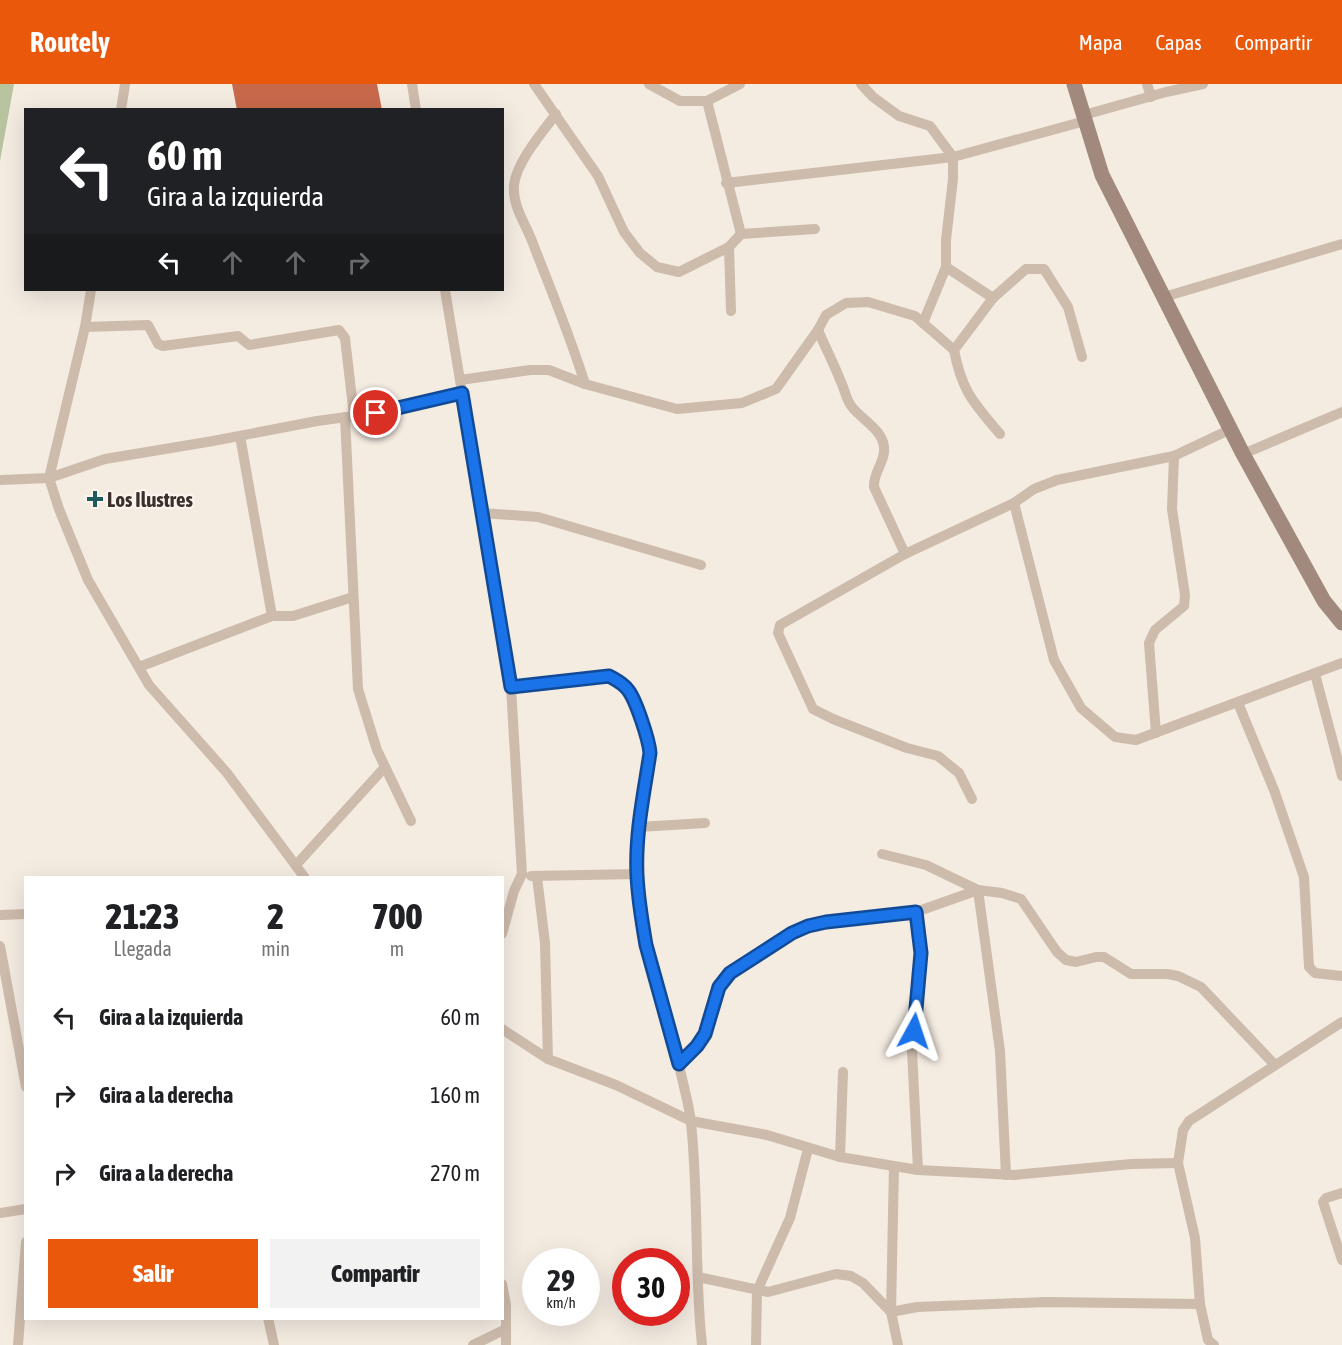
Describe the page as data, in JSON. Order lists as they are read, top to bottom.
{
  "places": {
    "health": ["Los Ilustres"]
  },
  "page": {
    "header": "Routely",
    "nav": ["Mapa", "Capas", "Compartir"],
    "turn": ["60 m", "Gira a la izquierda"],
    "eta": [
      "21:23",
      "Llegada",
      "2",
      "min",
      "700",
      "m"
    ],
    "list": [
      {
        "name": "Gira a la izquierda",
        "value": "60 m"
      },
      {
        "name": "Gira a la derecha",
        "value": "160 m"
      },
      {
        "name": "Gira a la derecha",
        "value": "270 m"
      }
    ],
    "buttons": ["Salir", "Compartir"],
    "speed": "29 km/h",
    "limit": "30"
  }
}
